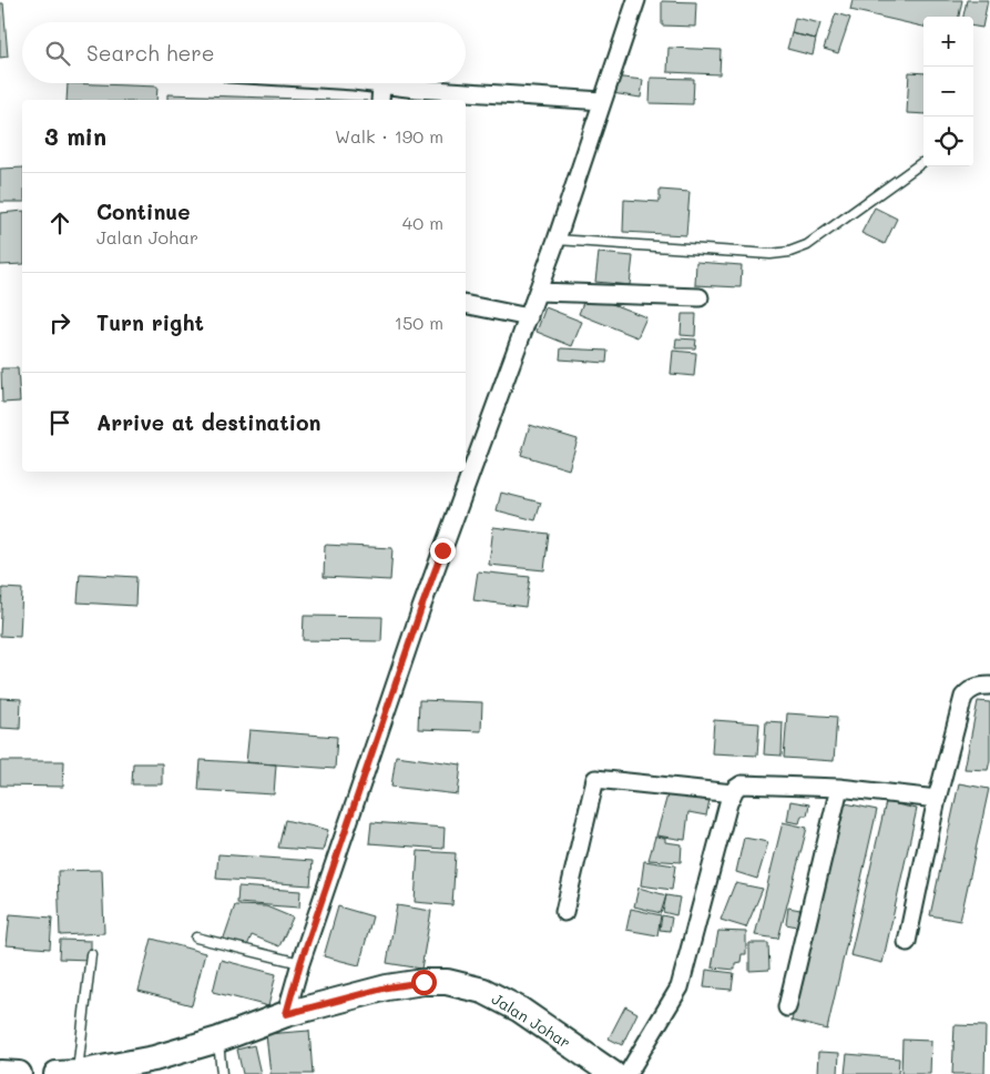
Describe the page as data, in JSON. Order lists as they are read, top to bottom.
{
  "streets": {
    "street": ["Jalan Johar"]
  },
  "page": {
    "map_buttons": ["+", "−"],
    "search": "Search here",
    "heading": ["3 min", "Walk · 190 m"],
    "list": [
      ["Continue", "Jalan Johar", "40 m"],
      ["Turn right", "150 m"],
      "Arrive at destination"
    ]
  }
}
